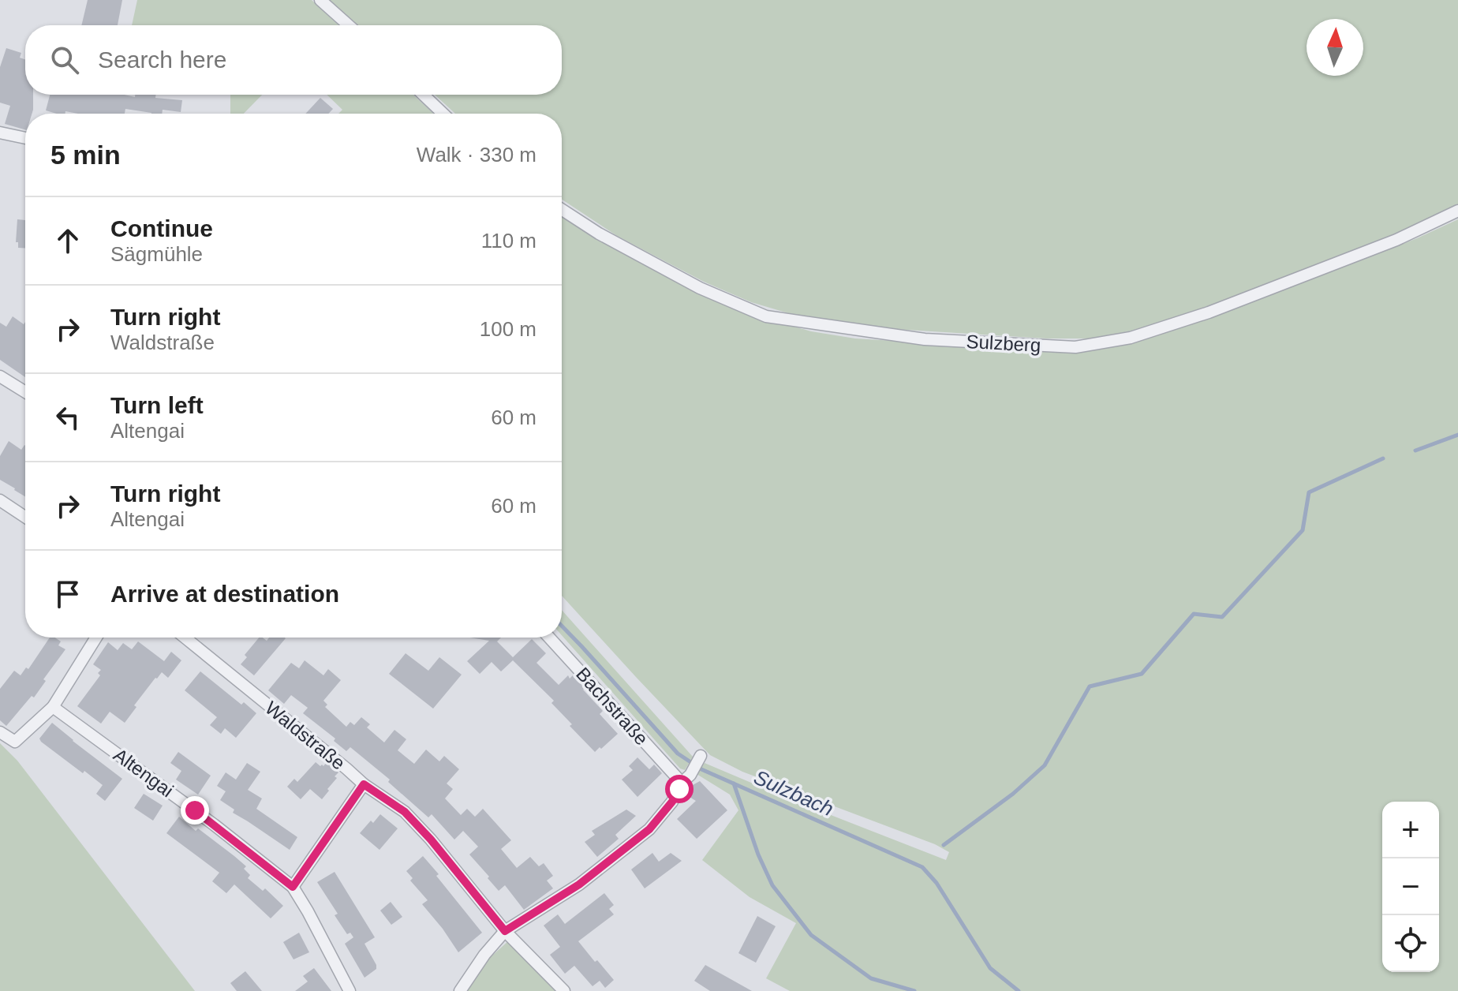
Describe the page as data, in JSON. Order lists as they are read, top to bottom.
{
  "streets": {
    "street": [
      "Sulzberg",
      "Bachstraße",
      "Waldstraße",
      "Altengai"
    ]
  },
  "water": ["Sulzbach"],
  "north": "top",
  "page": {
    "search": "Search here",
    "heading": ["5 min", "Walk · 330 m"],
    "list": [
      ["Continue", "Sägmühle", "110 m"],
      ["Turn right", "Waldstraße", "100 m"],
      ["Turn left", "Altengai", "60 m"],
      ["Turn right", "Altengai", "60 m"],
      "Arrive at destination"
    ],
    "map_buttons": ["+", "−"]
  }
}
